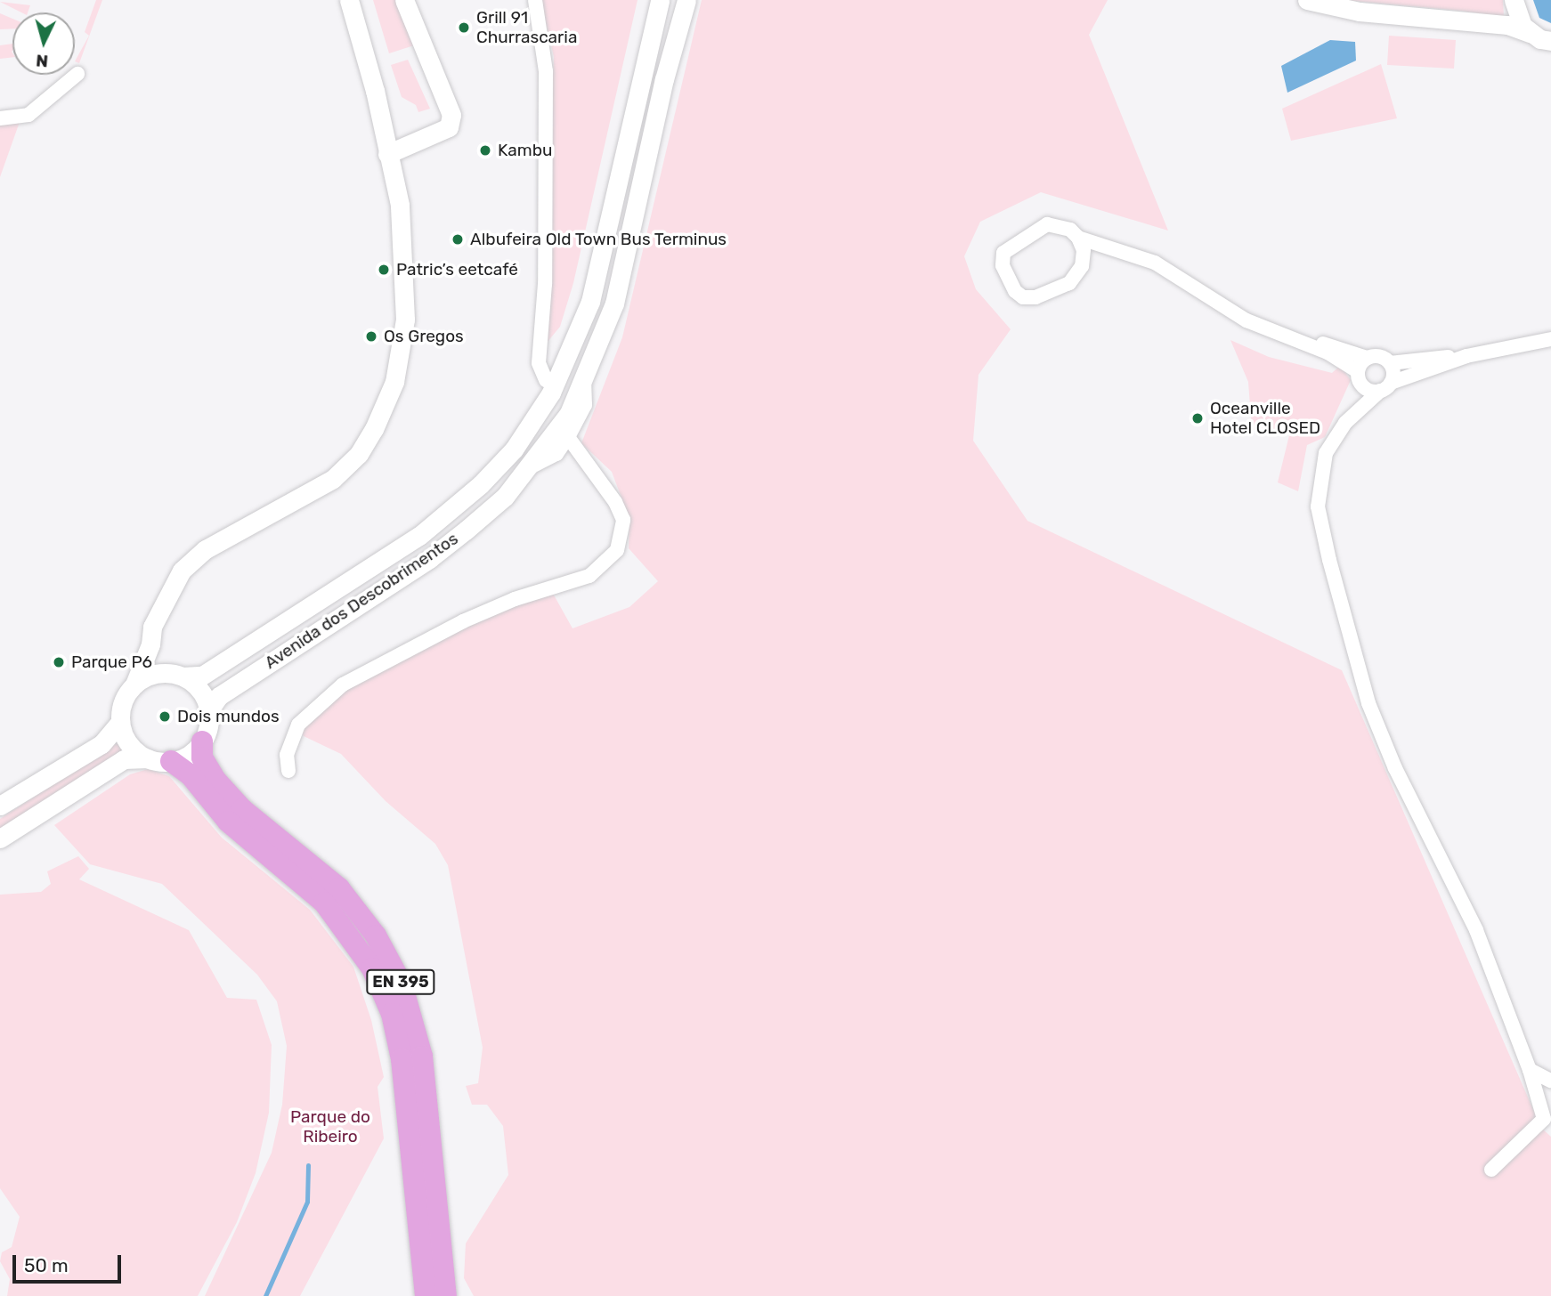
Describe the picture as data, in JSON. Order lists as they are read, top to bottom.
{
  "streets": {
    "main road": ["Avenida dos Descobrimentos", "EN 395"]
  },
  "crossings": [
    ["Avenida dos Descobrimentos", "EN 395"]
  ],
  "parks": ["Parque do Ribeiro"],
  "places": [
    "Grill 91 Churrascaria",
    "Kambu",
    "Albufeira Old Town Bus Terminus",
    "Patric’s eetcafé",
    "Os Gregos",
    "Oceanville Hotel CLOSED",
    "Parque P6",
    "Dois mundos"
  ],
  "scale_bar": "50 m",
  "north": "bottom"
}
